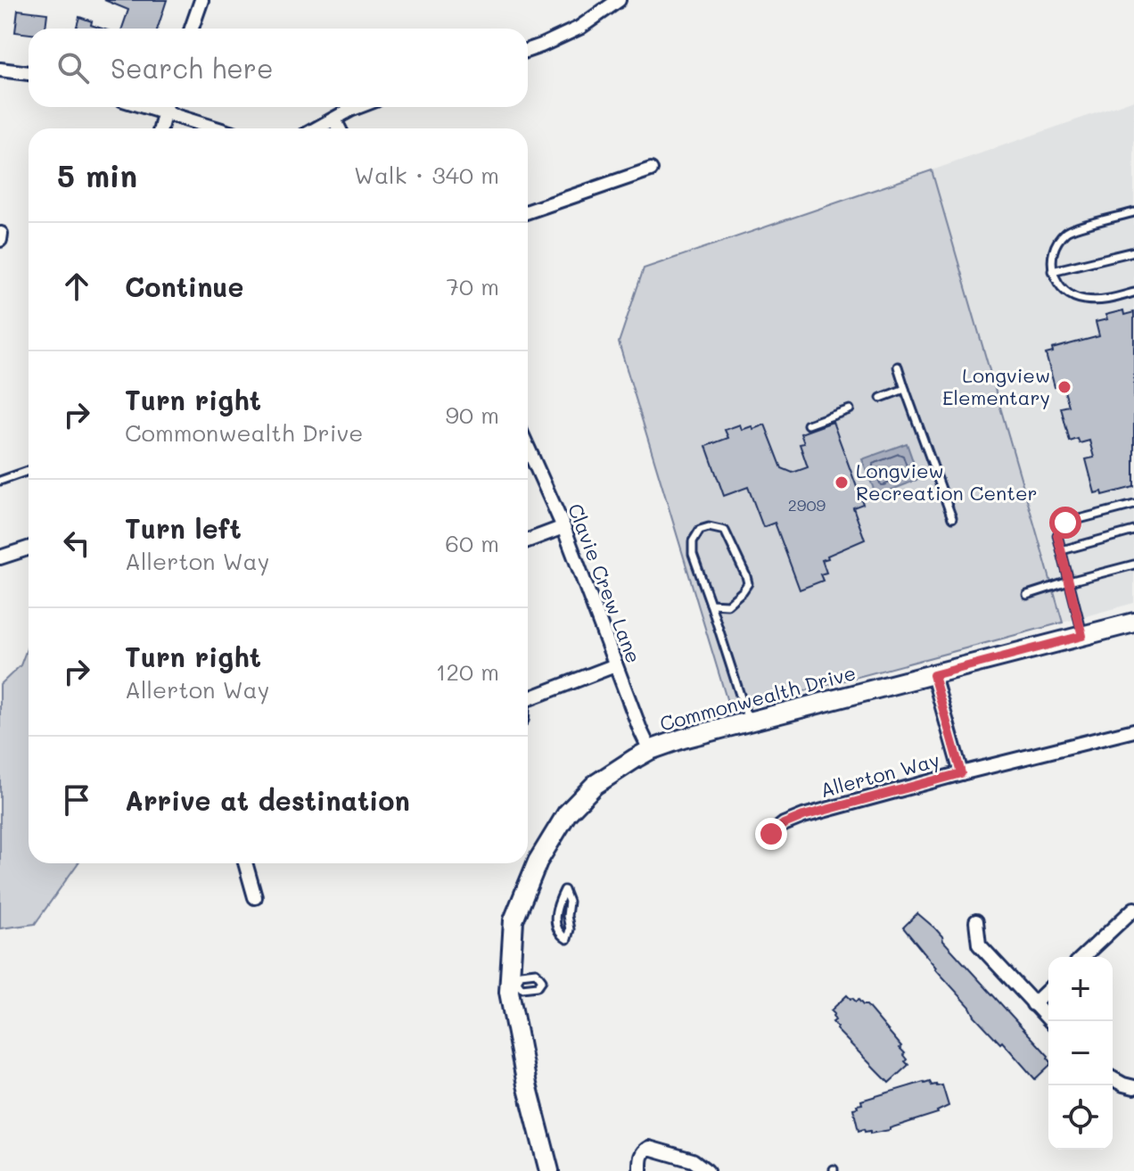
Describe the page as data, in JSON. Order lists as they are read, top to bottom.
{
  "streets": {
    "street": ["Clavie Crew Lane", "Commonwealth Drive", "Allerton Way"]
  },
  "crossings": [
    ["Clavie Crew Lane", "Commonwealth Drive"],
    ["Commonwealth Drive", "Allerton Way"]
  ],
  "places": ["Longview Elementary", "Longview Recreation Center"],
  "house_numbers": ["2909"],
  "page": {
    "search": "Search here",
    "heading": ["5 min", "Walk · 340 m"],
    "list": [
      ["Continue", "70 m"],
      ["Turn right", "Commonwealth Drive", "90 m"],
      ["Turn left", "Allerton Way", "60 m"],
      ["Turn right", "Allerton Way", "120 m"],
      "Arrive at destination"
    ],
    "map_buttons": ["+", "−"]
  }
}
